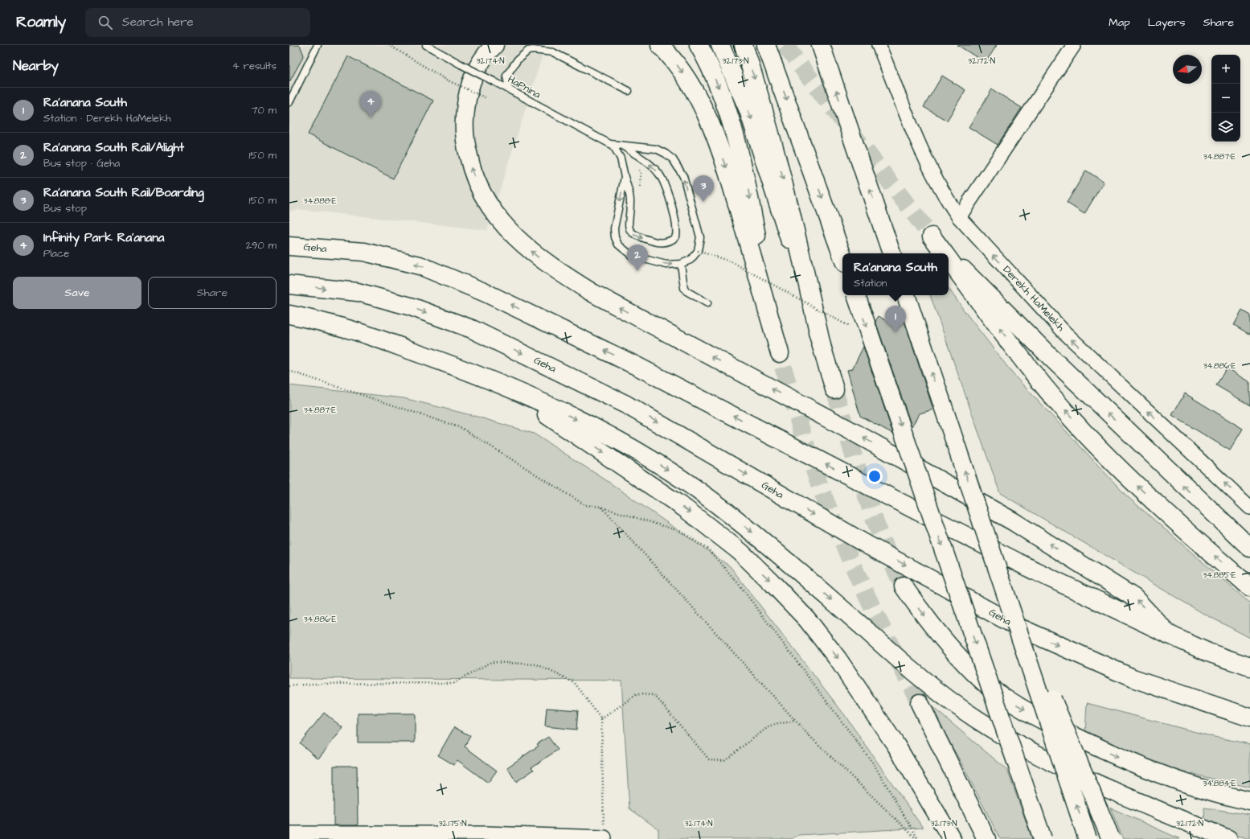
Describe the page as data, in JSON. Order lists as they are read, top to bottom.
{
  "streets": {
    "highway": ["Geha"],
    "street": ["Derekh HaMelekh"],
    "lane": ["HaPnina"]
  },
  "one_way": ["Derekh HaMelekh"],
  "north": "left",
  "page": {
    "header": "Roamly",
    "search": "Search here",
    "nav": ["Map", "Layers", "Share"],
    "heading": ["Nearby", "4 results"],
    "map_buttons": ["+", "−"],
    "list": [
      {
        "mark": "1",
        "name": "Ra'anana South",
        "note": "Station · Derekh HaMelekh",
        "value": "70 m"
      },
      {
        "mark": "2",
        "name": "Ra'anana South Rail/Alight",
        "note": "Bus stop · Geha",
        "value": "150 m"
      },
      {
        "mark": "3",
        "name": "Ra'anana South Rail/Boarding",
        "note": "Bus stop",
        "value": "150 m"
      },
      {
        "mark": "4",
        "name": "Infinity Park Ra'anana",
        "note": "Place",
        "value": "290 m"
      }
    ],
    "pins": [
      "4",
      "3",
      "2",
      "1"
    ],
    "popup": ["Ra'anana South", "Station"],
    "buttons": ["Save", "Share"]
  },
  "coordinates": [
    "32.174°N",
    "32.173°N",
    "32.172°N",
    "34.887°E",
    "34.888°E",
    "34.886°E",
    "34.885°E",
    "34.884°E",
    "32.175°N"
  ]
}
